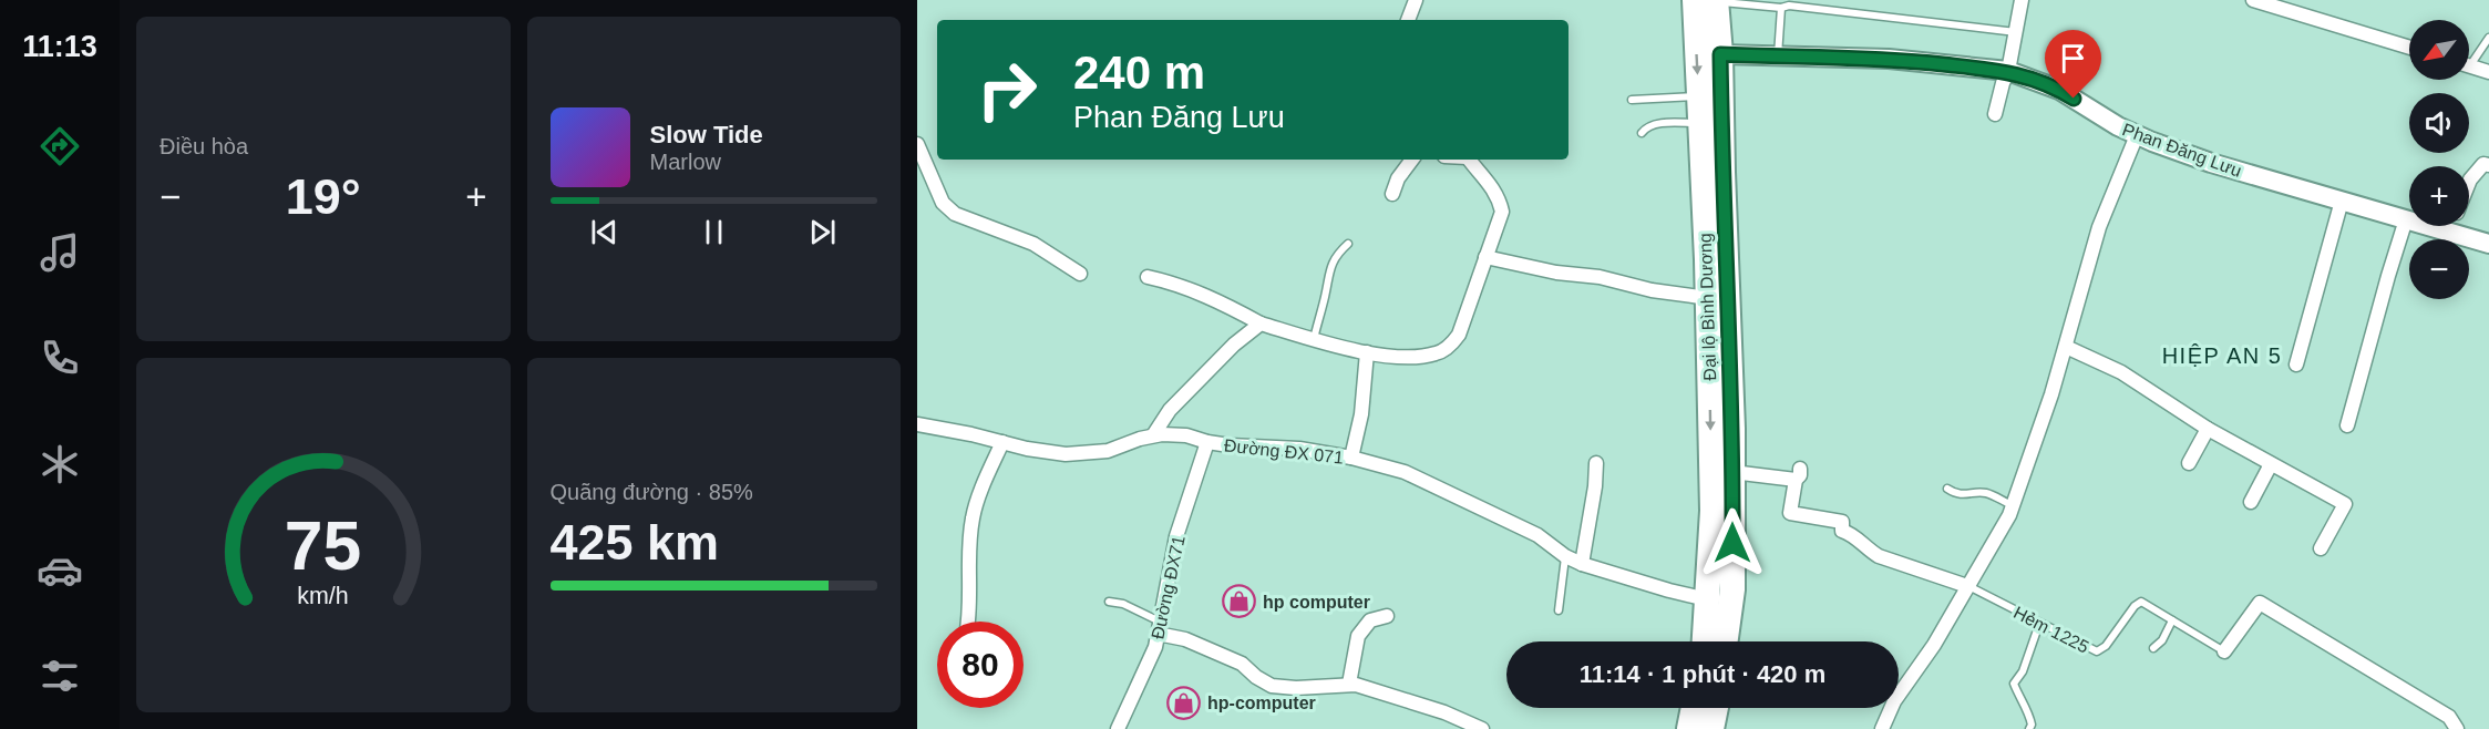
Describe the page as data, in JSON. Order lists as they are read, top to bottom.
{
  "streets": {
    "highway": ["Đại lộ Bình Dương"],
    "street": [
      "Phan Đăng Lưu",
      "Đường ĐX 071",
      "Đường ĐX71",
      "Hẻm 1225"
    ]
  },
  "crossings": [
    ["Phan Đăng Lưu", "Đại lộ Bình Dương"],
    ["Đại lộ Bình Dương", "Đường ĐX 071"],
    ["Đại lộ Bình Dương", "Hẻm 1225"],
    ["Đường ĐX 071", "Đường ĐX71"]
  ],
  "districts": ["HIỆP AN 5"],
  "places": {
    "shop": ["hp computer", "hp-computer"]
  },
  "north": "bottom left",
  "page": {
    "tabs": "11:13",
    "tile": [
      "Điều hòa",
      ["Quãng đường · 85%", "425 km"]
    ],
    "map_buttons": ["+", "−"],
    "turn": ["240 m", "Phan Đăng Lưu"],
    "song": ["Slow Tide", "Marlow"],
    "heat": ["−", "19°", "+"],
    "limit": "80",
    "trip": "11:14 · 1 phút · 420 m",
    "gauge": ["75", "km/h"]
  }
}
